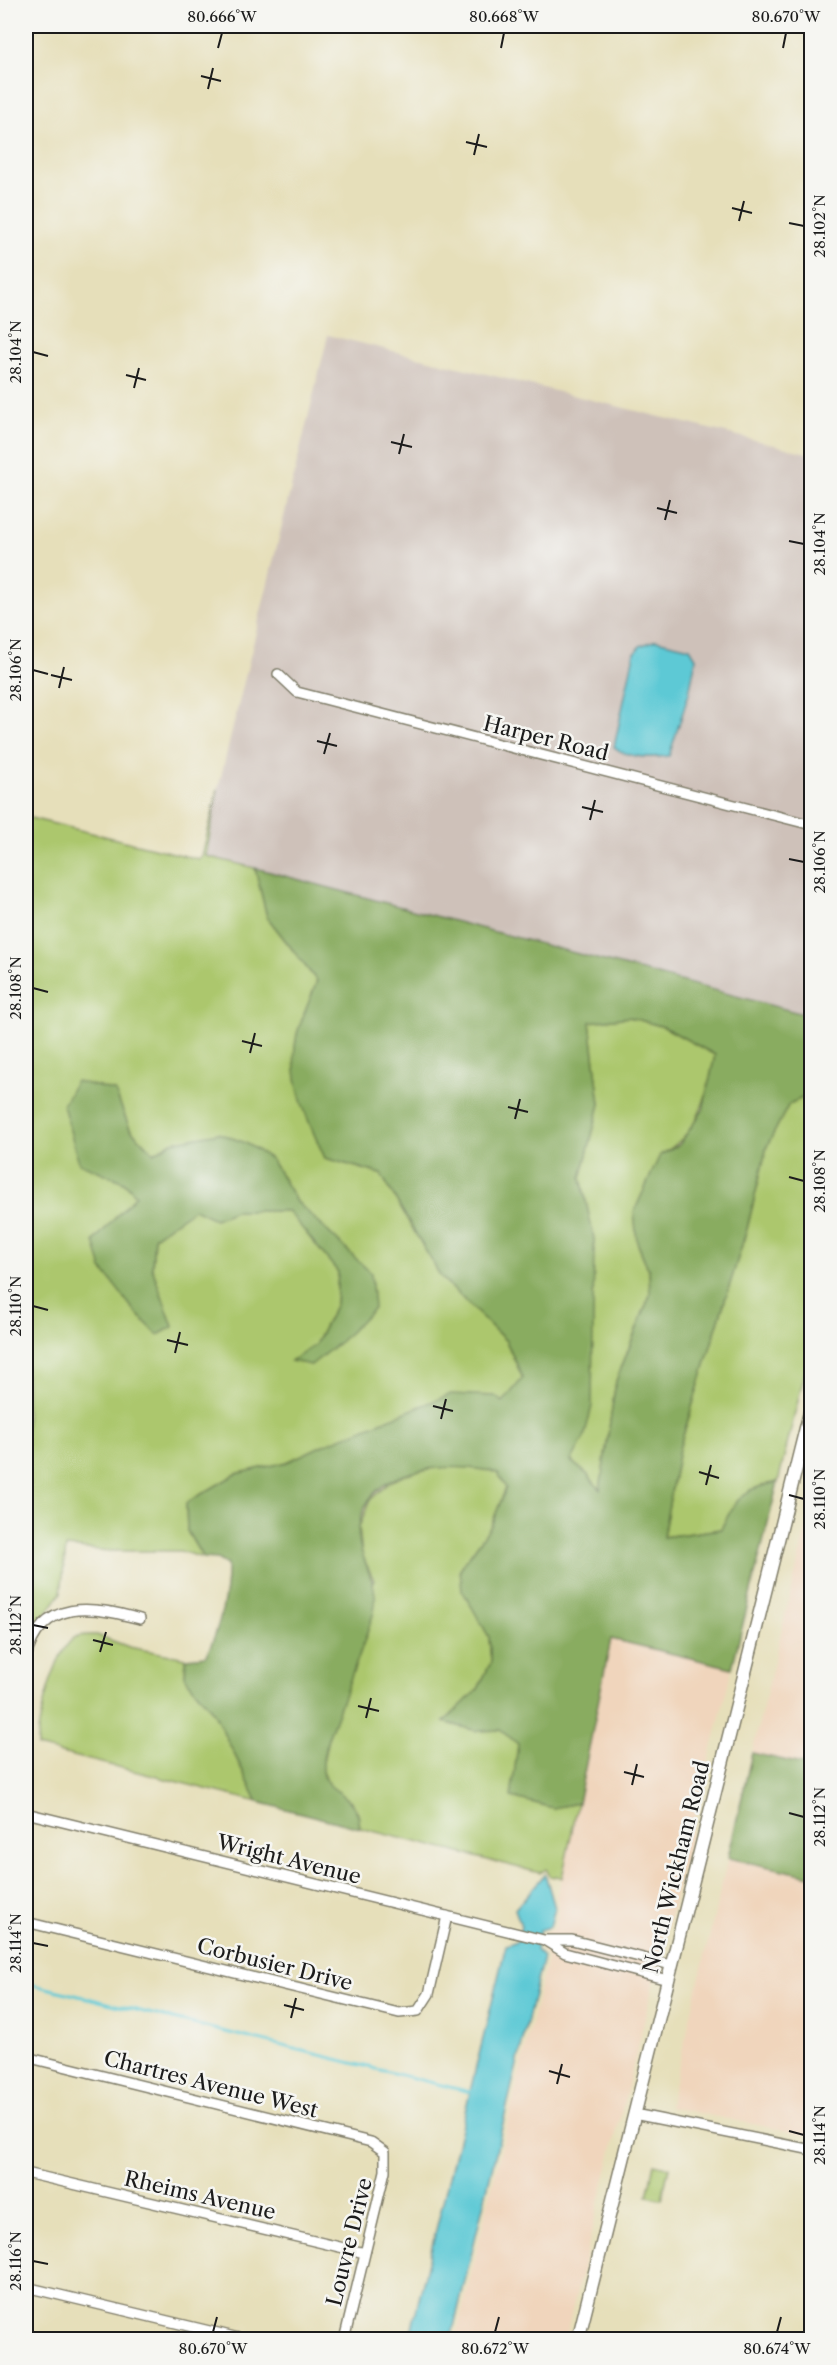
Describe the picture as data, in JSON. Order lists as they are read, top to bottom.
{
  "streets": {
    "main road": ["North Wickham Road"],
    "street": [
      "Harper Road",
      "Wright Avenue",
      "Corbusier Drive",
      "Chartres Avenue West",
      "Rheims Avenue",
      "Louvre Drive"
    ]
  },
  "crossings": [
    ["Wright Avenue", "North Wickham Road"],
    ["Wright Avenue", "Corbusier Drive"],
    ["Chartres Avenue West", "Louvre Drive"],
    ["Rheims Avenue", "Louvre Drive"]
  ],
  "coordinates": [
    "80.666°W",
    "80.668°W",
    "80.670°W",
    "28.102°N",
    "28.104°N",
    "28.106°N",
    "28.108°N",
    "28.110°N",
    "28.112°N",
    "28.114°N",
    "28.116°N",
    "80.672°W",
    "80.674°W"
  ]
}
